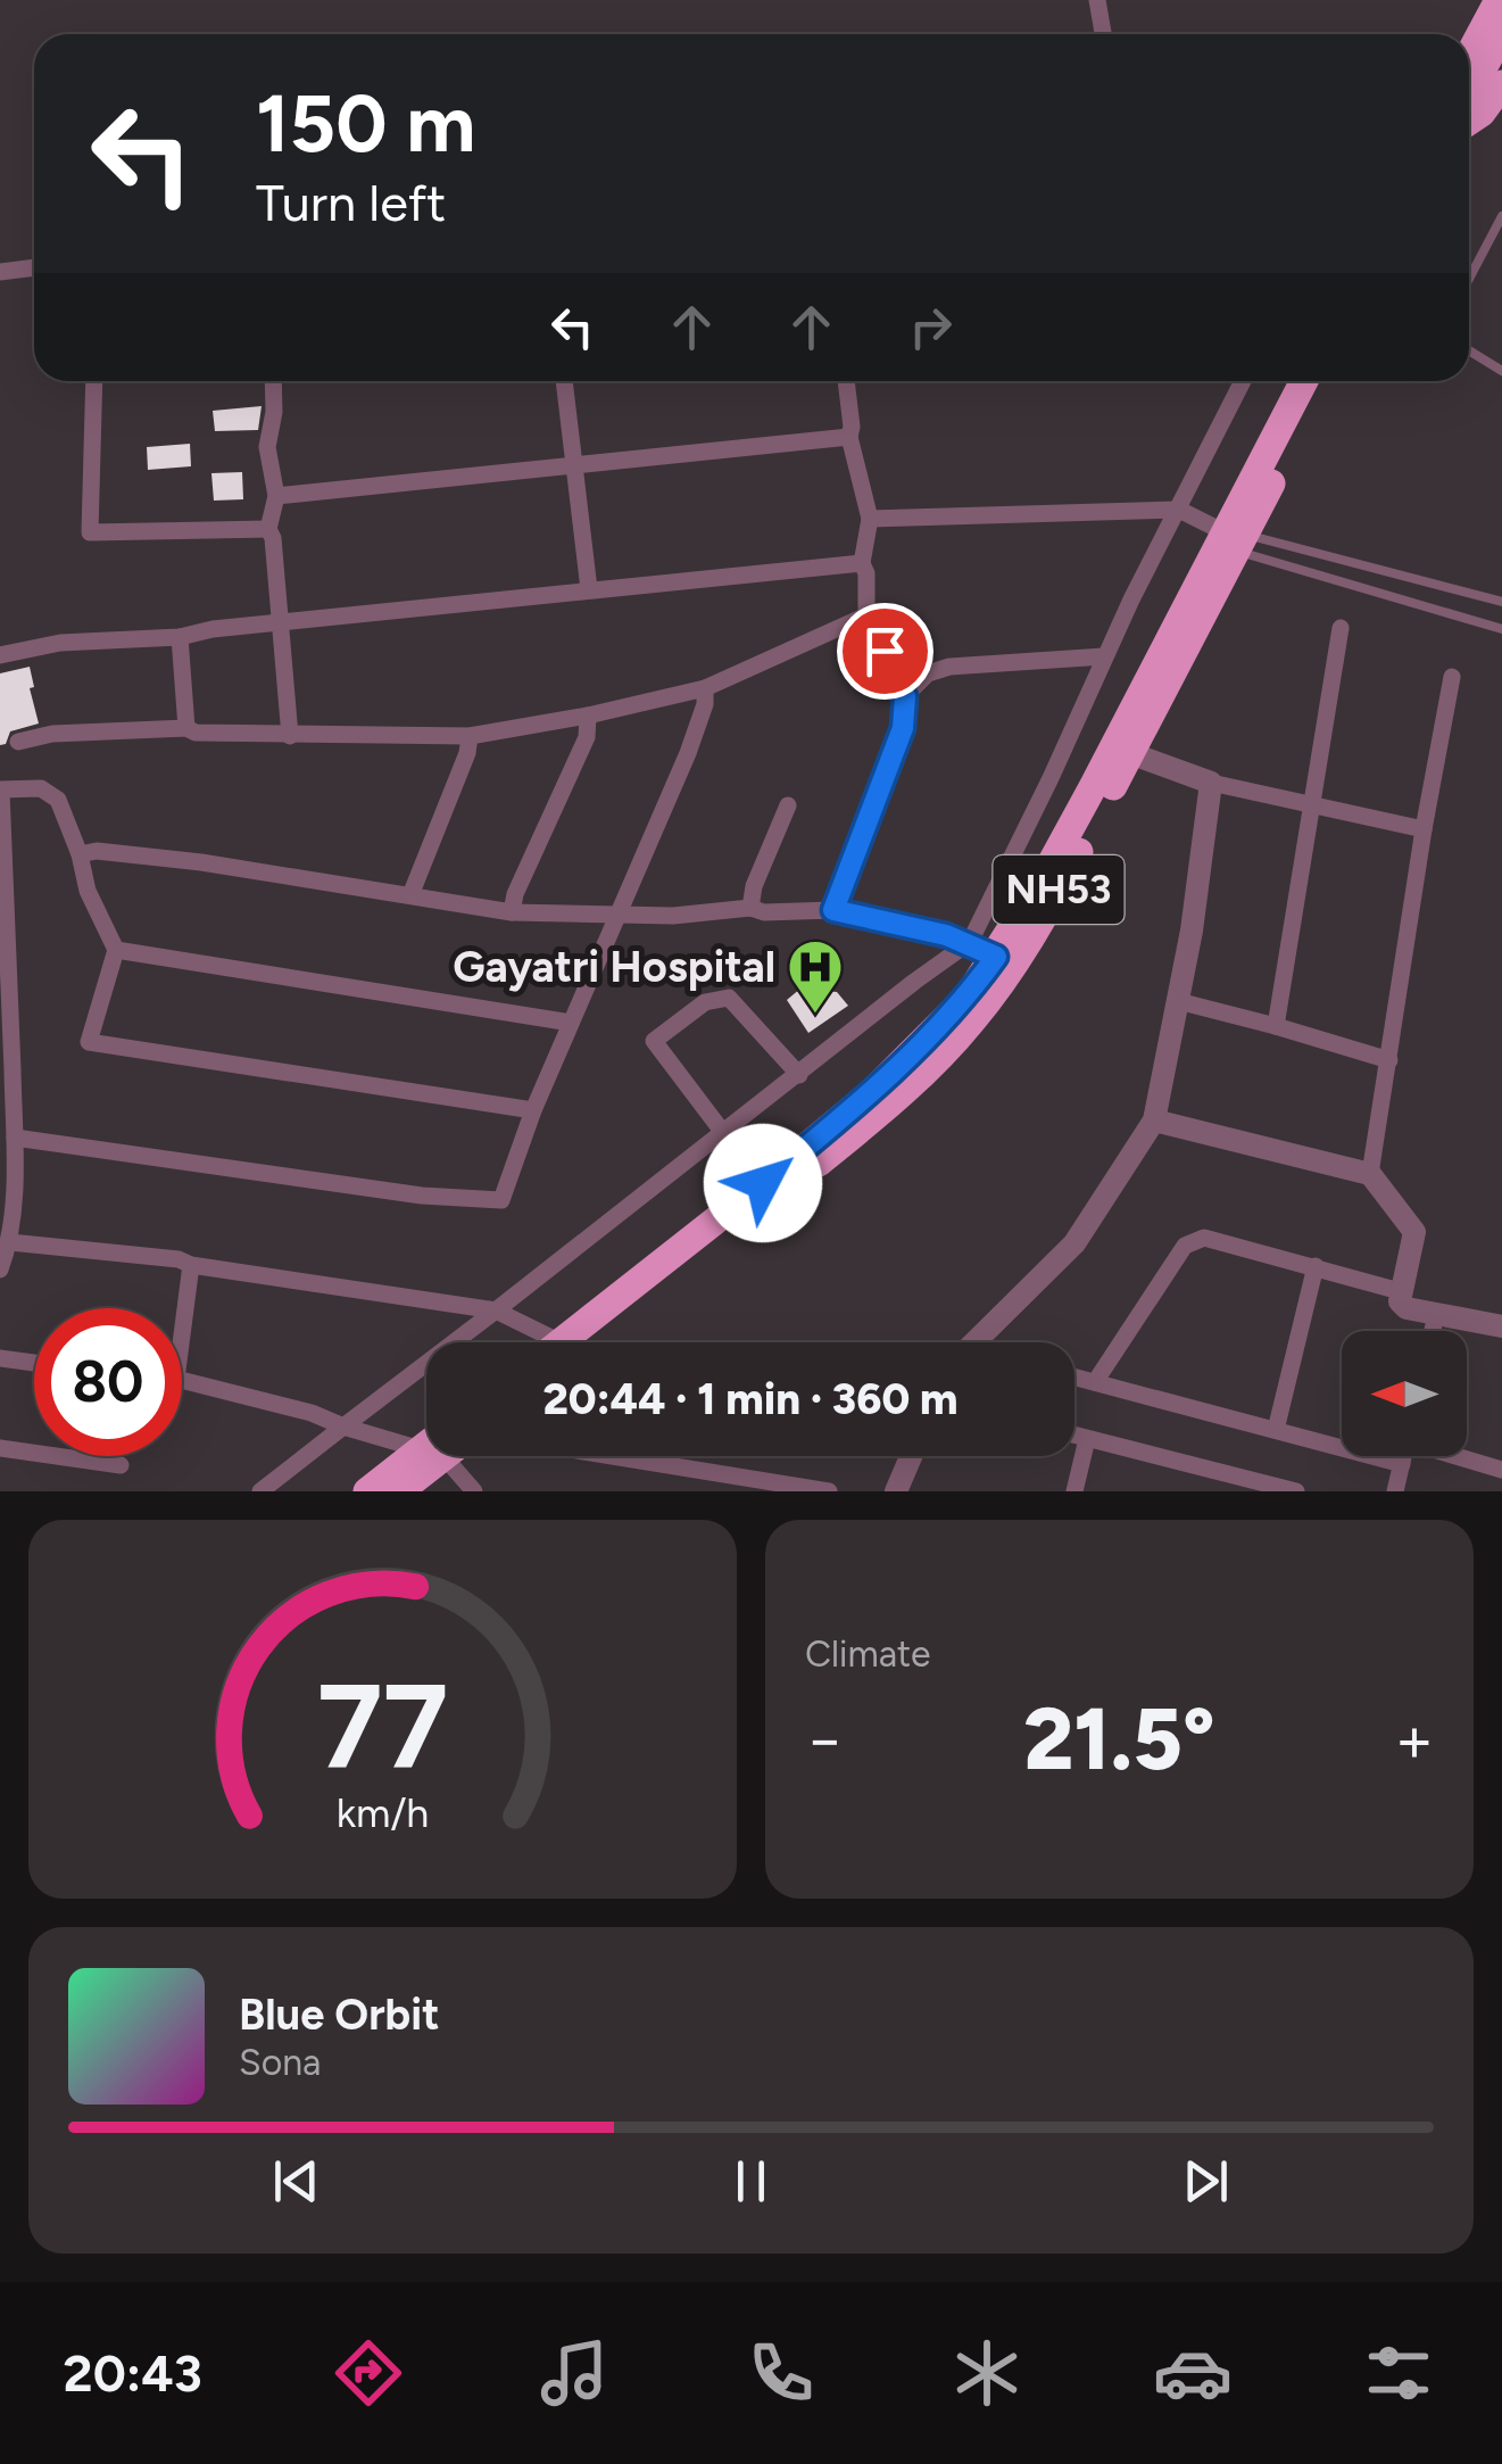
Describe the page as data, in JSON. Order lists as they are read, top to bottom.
{
  "streets": {
    "highway": ["NH53"]
  },
  "places": {
    "hospital": ["Gayatri Hospital"]
  },
  "north": "left",
  "page": {
    "turn": ["150 m", "Turn left"],
    "limit": "80",
    "trip": "20:44 · 1 min · 360 m",
    "tile": "Climate",
    "heat": ["−", "21.5°", "+"],
    "song": ["Blue Orbit", "Sona"],
    "tabs": "20:43",
    "gauge": ["77", "km/h"]
  }
}
